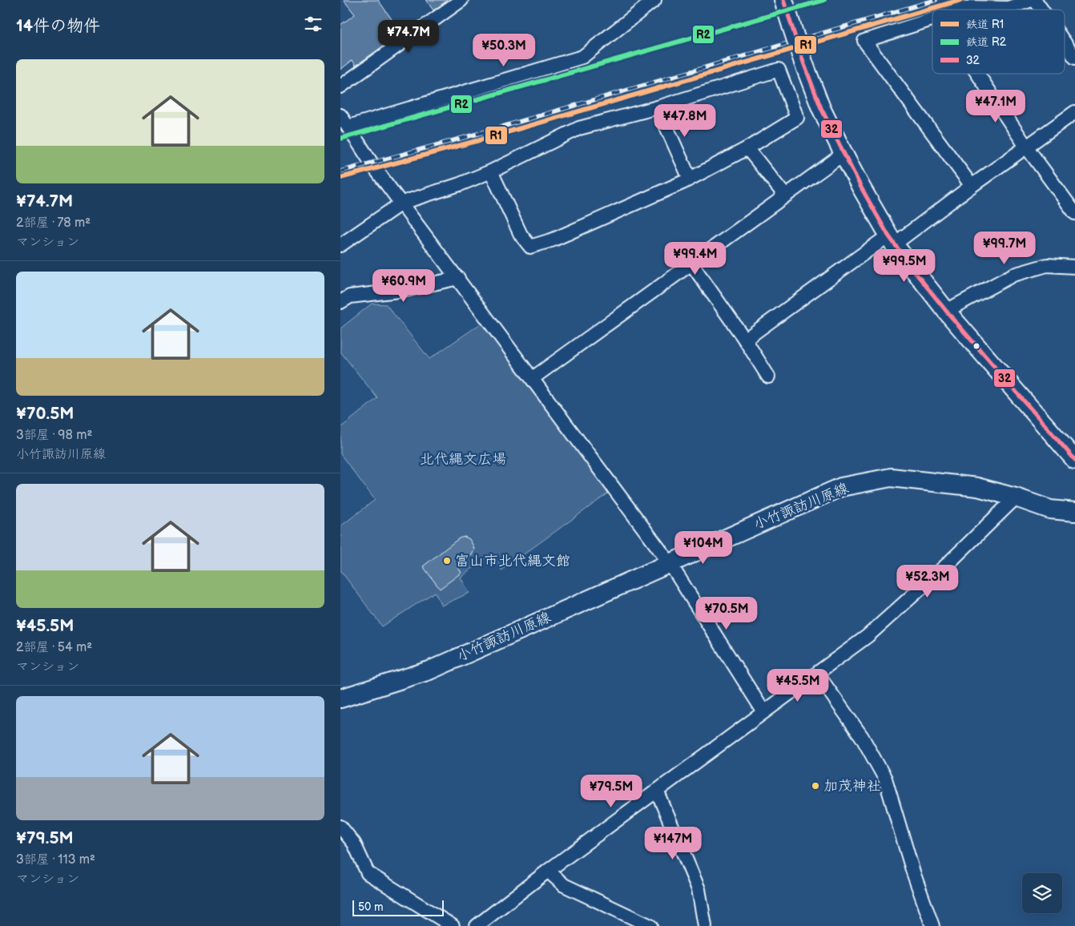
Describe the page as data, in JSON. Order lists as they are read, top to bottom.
{
  "streets": {
    "main road": ["小竹諏訪川原線"]
  },
  "parks": ["北代縄文広場"],
  "places": ["富山市北代縄文館", "加茂神社"],
  "lines": ["rail line R1", "rail line R2", "transit line 32"],
  "legend": ["鉄道 R1", "鉄道 R2", "32"],
  "scale_bar": "50 m",
  "page": {
    "heading": "14件の物件",
    "price": [
      "¥74.7M",
      "¥50.3M",
      "¥47.1M",
      "¥47.8M",
      "¥99.7M",
      "¥99.4M",
      "¥99.5M",
      "¥60.9M",
      "¥104M",
      "¥52.3M",
      "¥70.5M",
      "¥45.5M",
      "¥79.5M",
      "¥147M"
    ],
    "list": [
      {
        "name": "¥74.7M",
        "note": "2部屋 · 78 m² · マンション"
      },
      {
        "name": "¥70.5M",
        "note": "3部屋 · 98 m² · 小竹諏訪川原線"
      },
      {
        "name": "¥45.5M",
        "note": "2部屋 · 54 m² · マンション"
      },
      {
        "name": "¥79.5M",
        "note": "3部屋 · 113 m² · マンション"
      }
    ],
    "scale": "50 m"
  }
}
